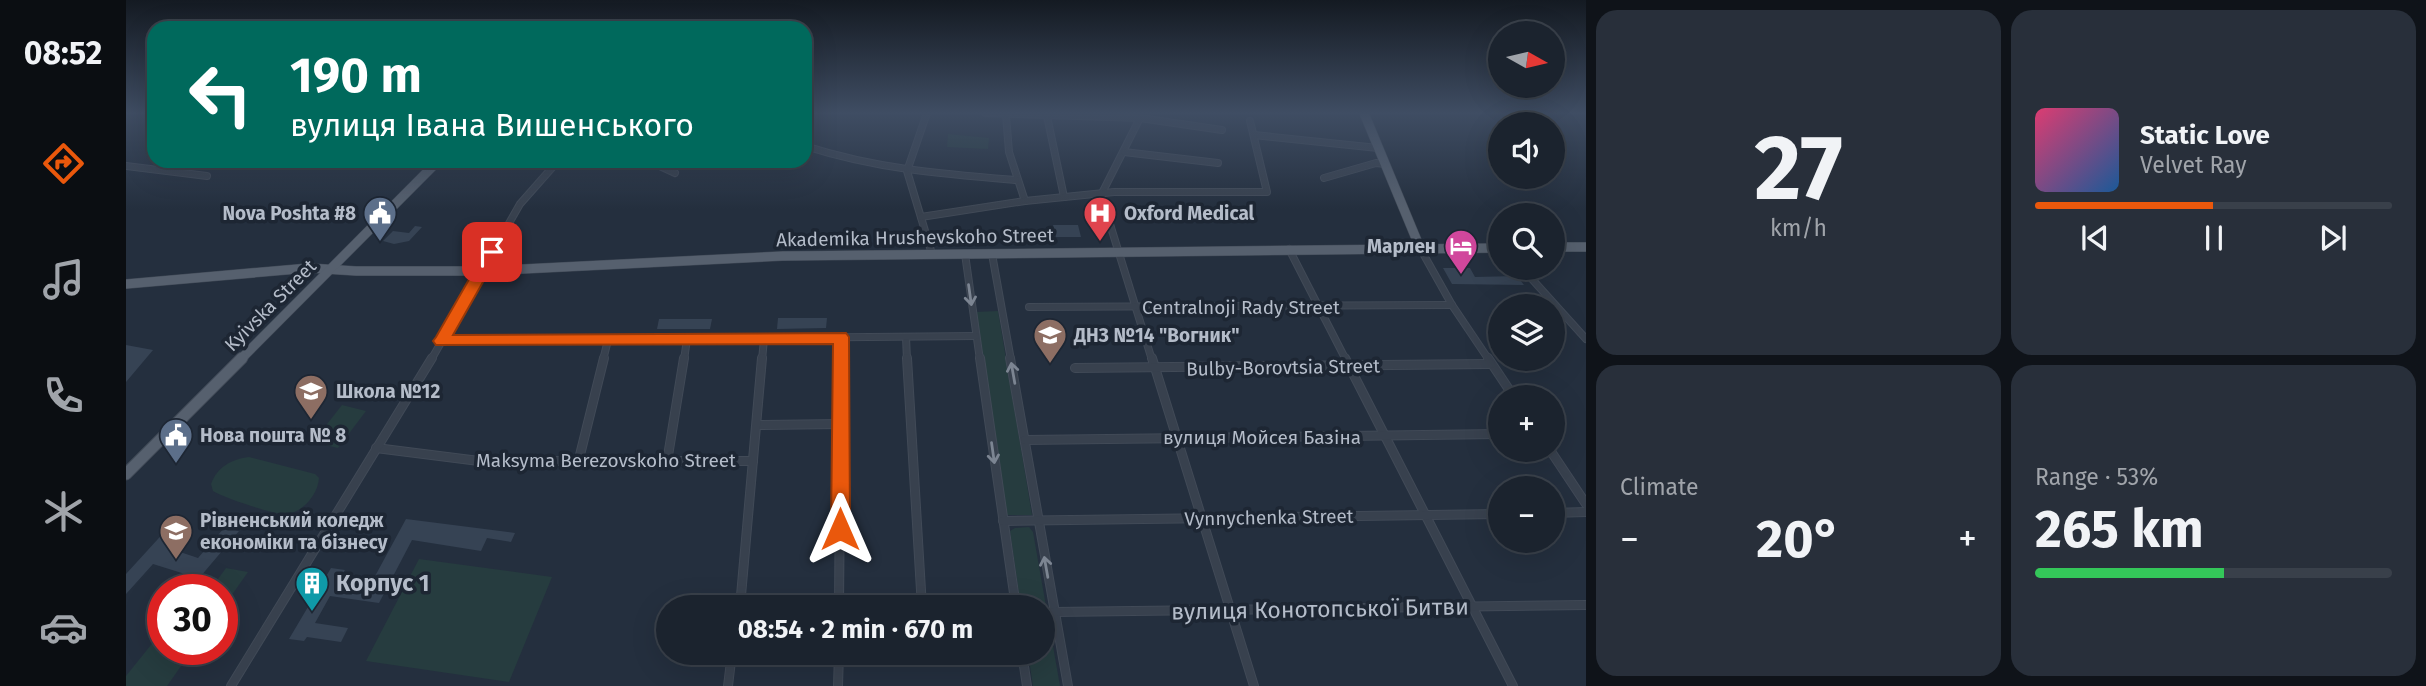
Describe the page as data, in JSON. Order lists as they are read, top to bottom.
{
  "streets": {
    "main road": ["Akademika Hrushevskoho Street", "Kyivska Street"],
    "street": [
      "Centralnoji Rady Street",
      "Bulby-Borovtsia Street",
      "вулиця Мойсея Базіна",
      "Maksyma Berezovskoho Street",
      "Vynnychenka Street",
      "вулиця Конотопської Битви"
    ]
  },
  "crossings": [
    ["Akademika Hrushevskoho Street", "Kyivska Street"]
  ],
  "places": {
    "public building": ["Nova Poshta #8", "Нова пошта № 8"],
    "hospital": ["Oxford Medical"],
    "hotel": ["Марлен"],
    "school or university": ["ДНЗ №14 \"Вогник\"", "Школа №12", "Рівненський коледж економіки та бізнесу"],
    "building": ["Корпус 1"]
  },
  "north": "right",
  "page": {
    "tabs": "08:52",
    "tile": [
      ["27", "km/h"],
      "Climate",
      ["Range · 53%", "265 km"]
    ],
    "map_buttons": ["+", "−"],
    "turn": ["190 m", "вулиця Івана Вишенського"],
    "song": ["Static Love", "Velvet Ray"],
    "heat": ["−", "20°", "+"],
    "limit": "30",
    "trip": "08:54 · 2 min · 670 m"
  }
}
